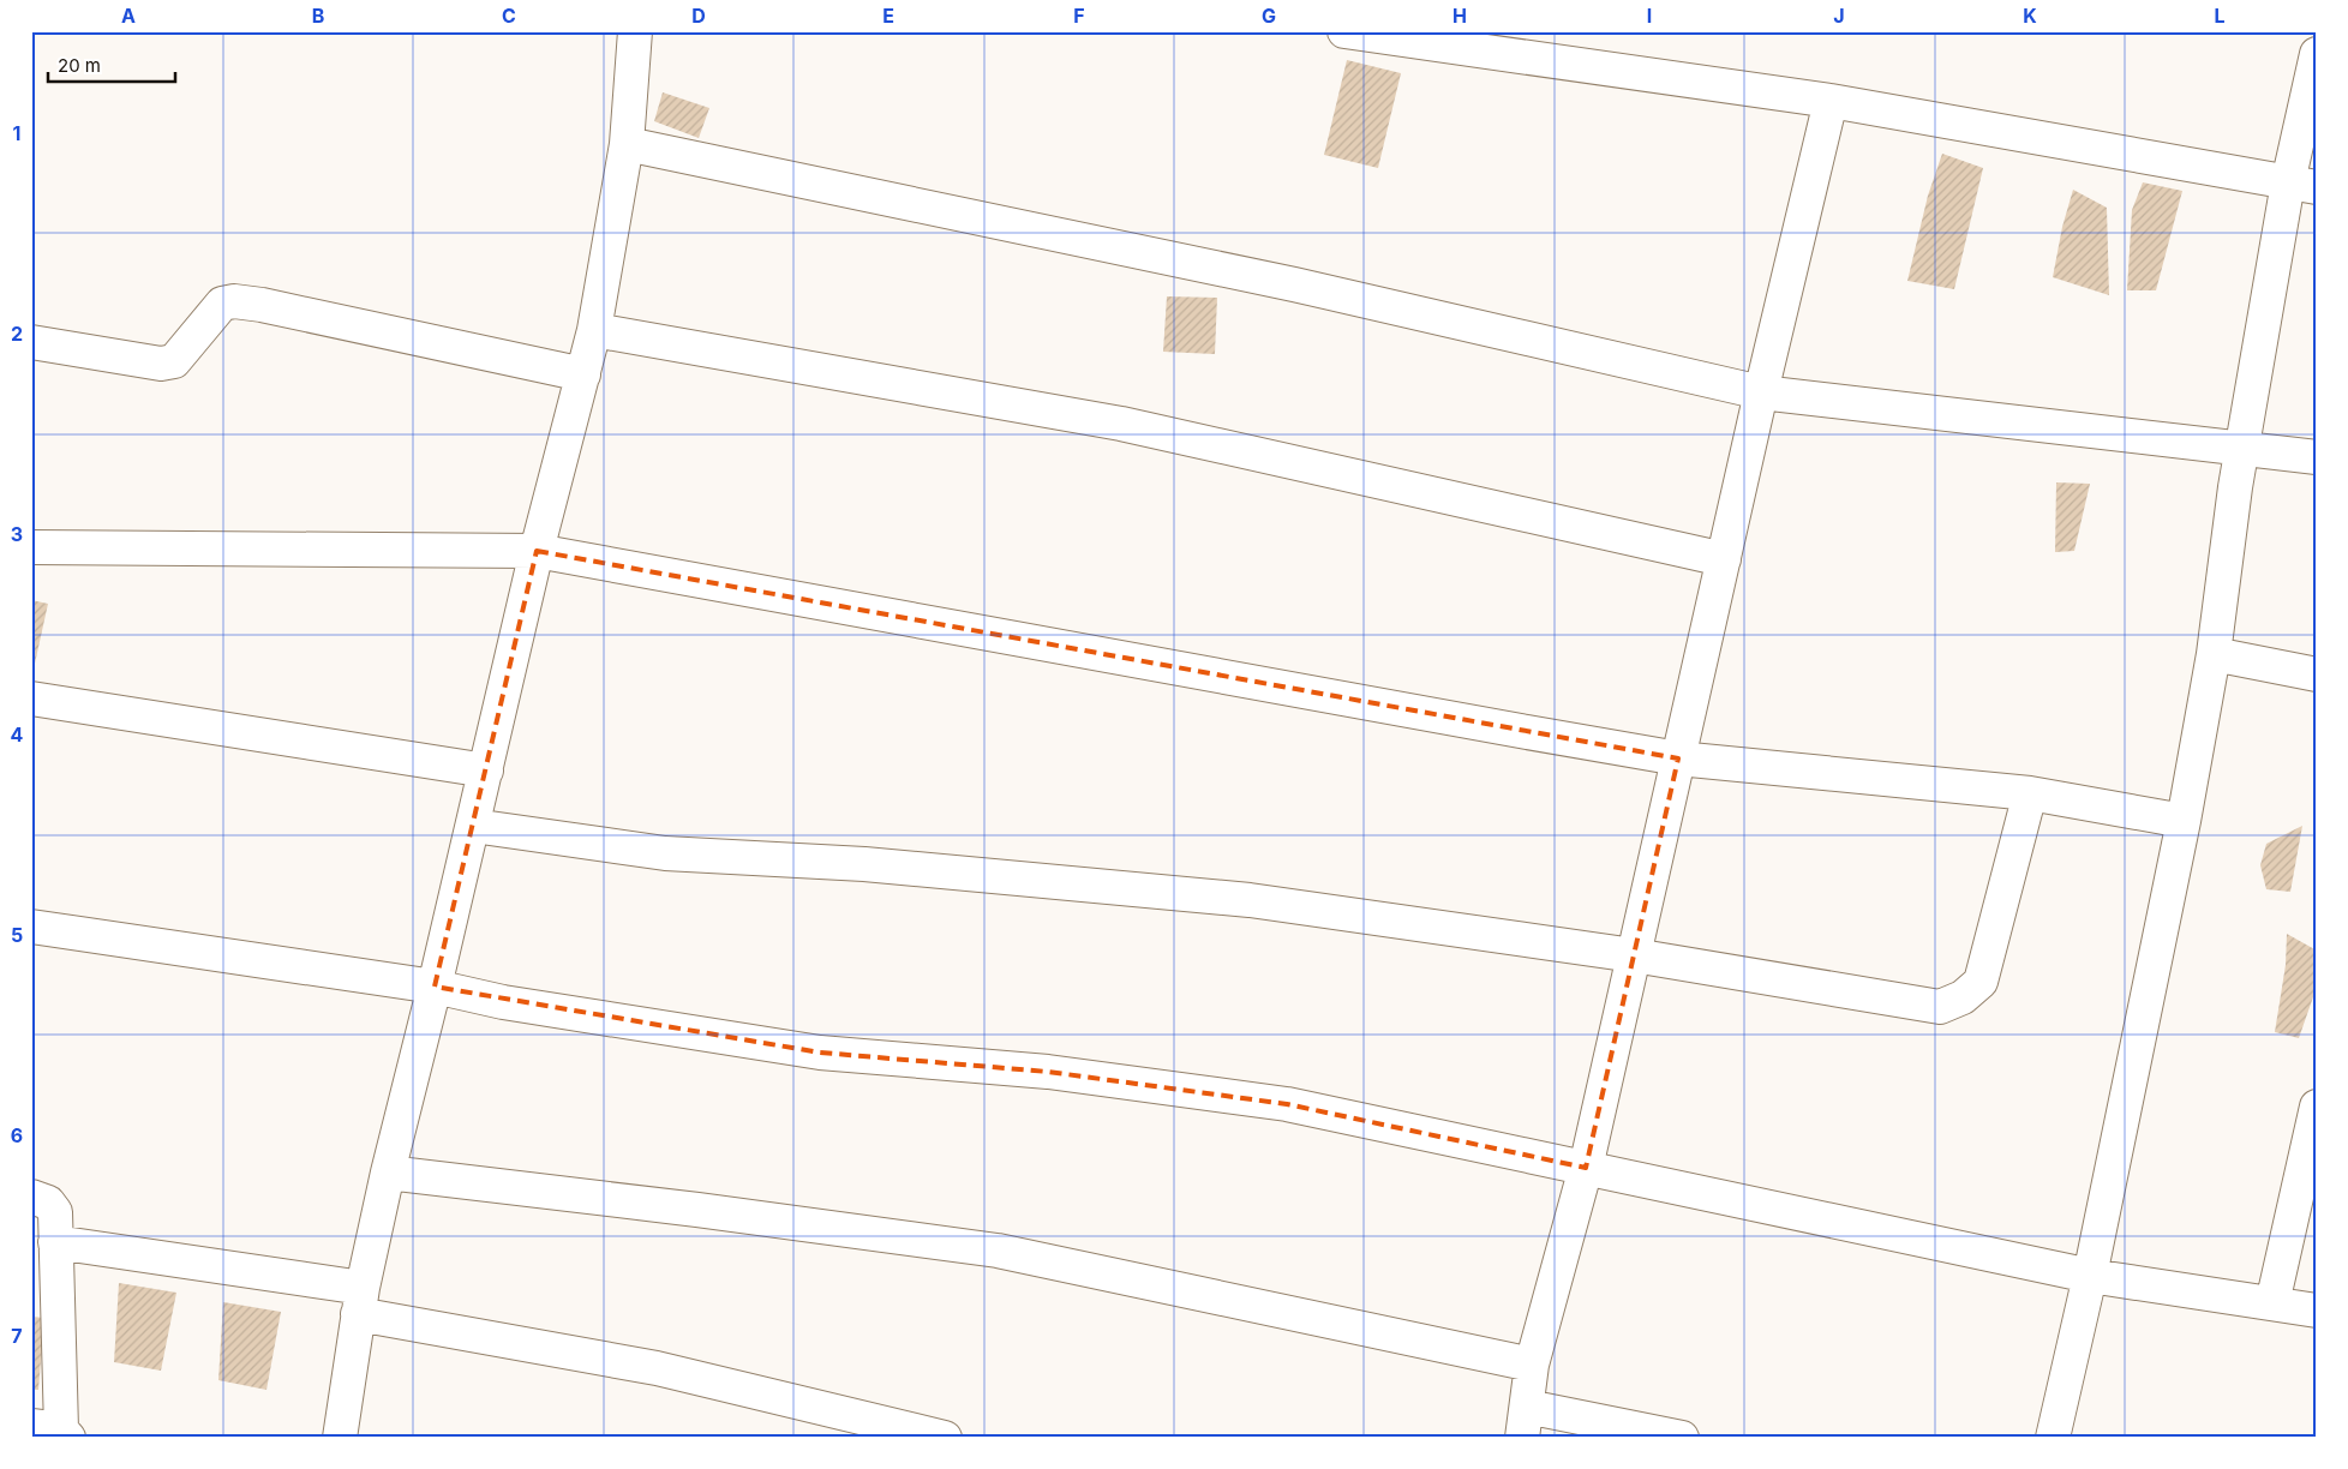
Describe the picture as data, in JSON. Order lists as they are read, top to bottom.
{
  "scale_bar": "20 m",
  "grid": {
    "columns": [
      "A",
      "B",
      "C",
      "D",
      "E",
      "F",
      "G",
      "H",
      "I",
      "J",
      "K",
      "L"
    ],
    "rows": [
      "1",
      "2",
      "3",
      "4",
      "5",
      "6",
      "7"
    ]
  }
}
